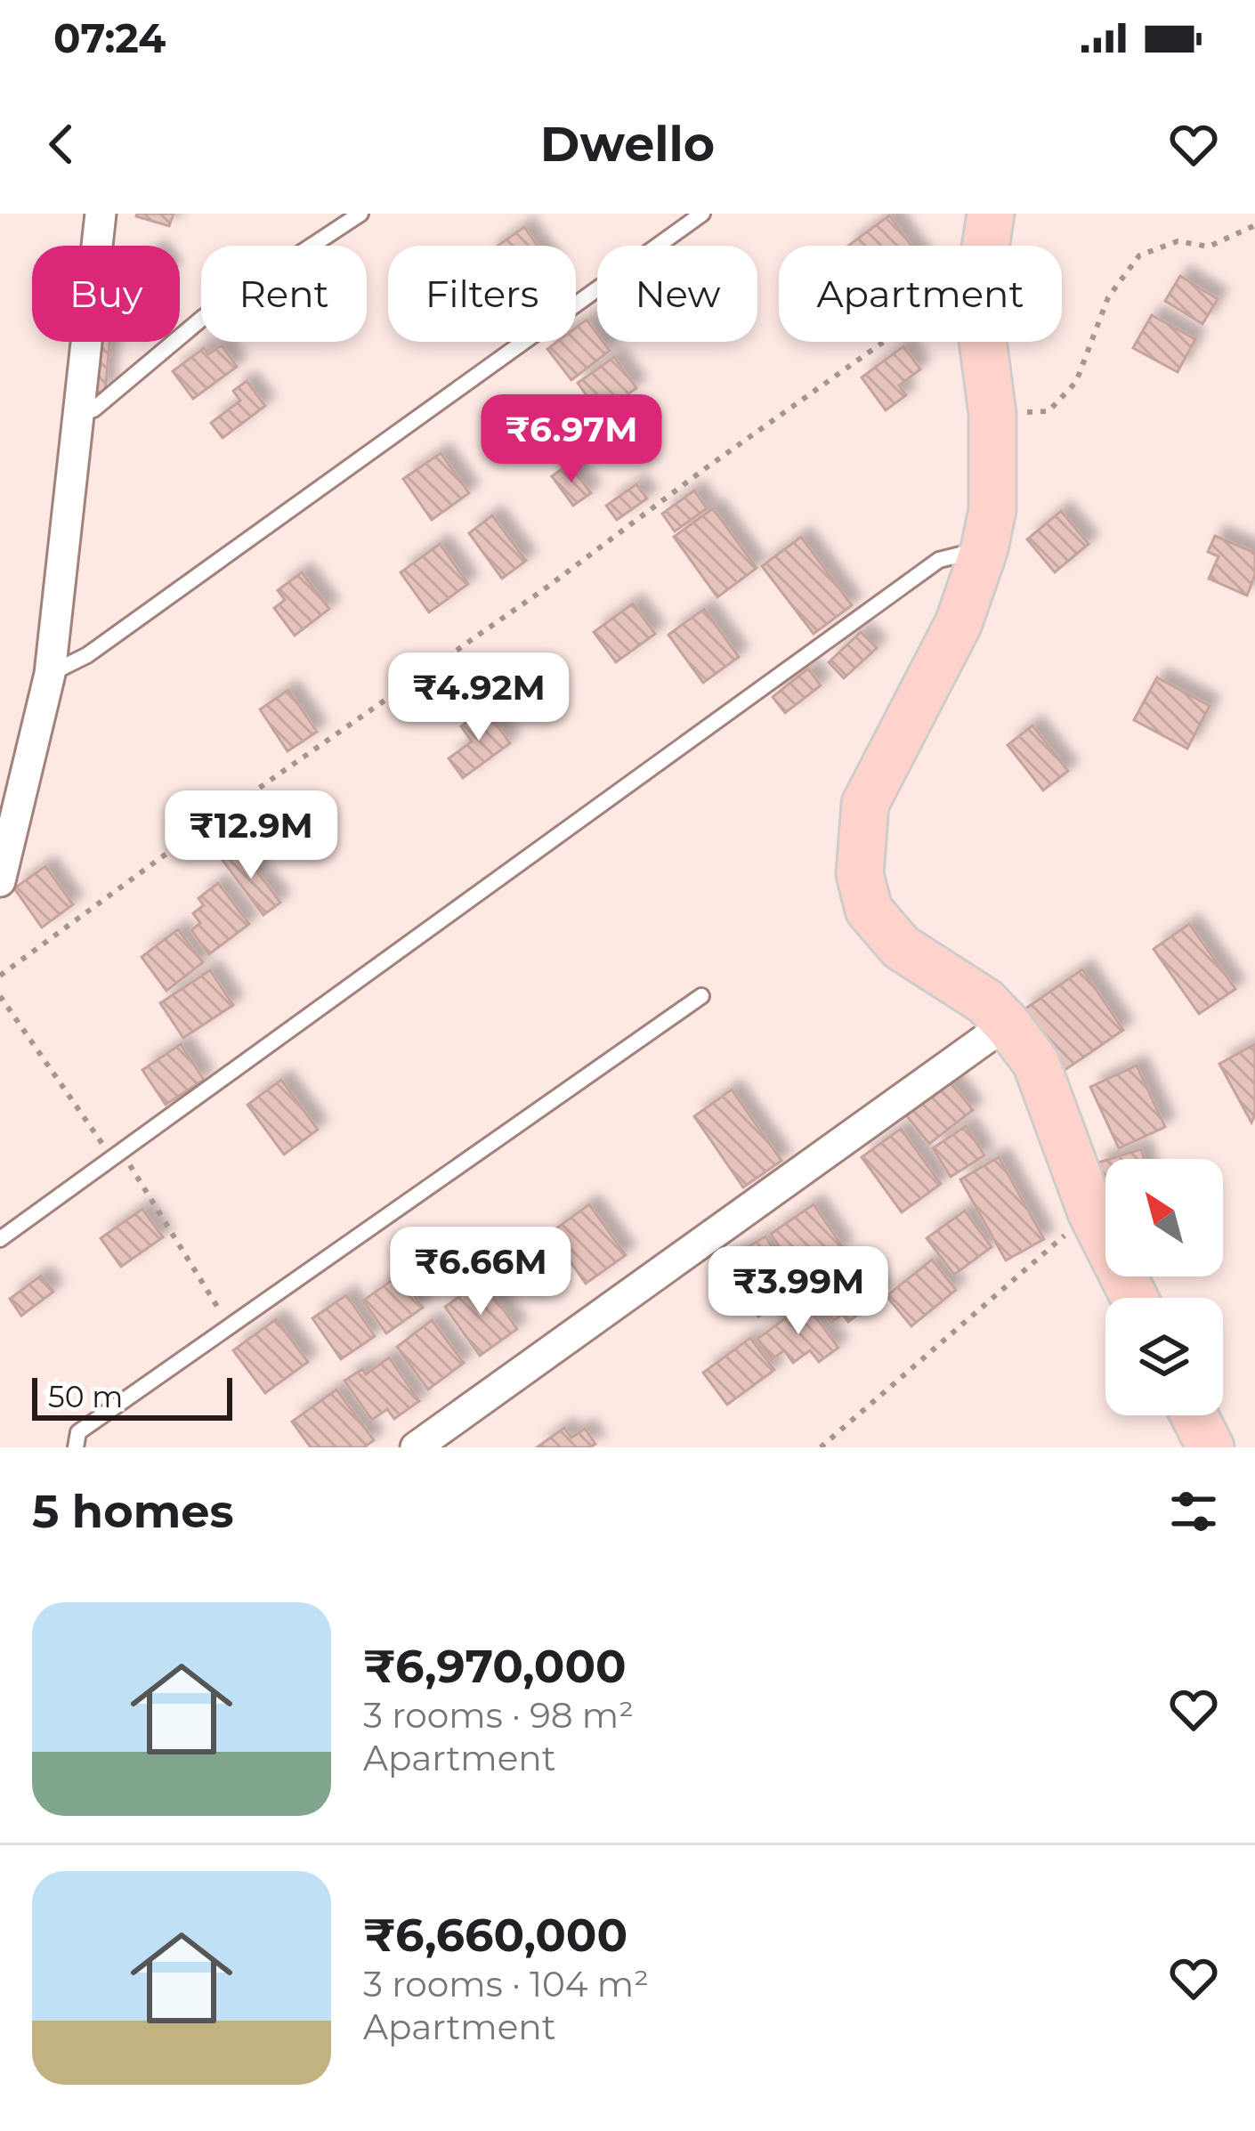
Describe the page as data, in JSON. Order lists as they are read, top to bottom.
{
  "scale_bar": "50 m",
  "north": "top left",
  "page": {
    "status": "07:24",
    "header": "Dwello",
    "chip": [
      "Buy",
      "Rent",
      "Filters",
      "New",
      "Apartment"
    ],
    "price": [
      "₹6.97M",
      "₹4.92M",
      "₹12.9M",
      "₹6.66M",
      "₹3.99M"
    ],
    "scale": "50 m",
    "heading": "5 homes",
    "list": [
      {
        "name": "₹6,970,000",
        "note": "3 rooms · 98 m² · Apartment"
      },
      {
        "name": "₹6,660,000",
        "note": "3 rooms · 104 m² · Apartment"
      }
    ]
  }
}
